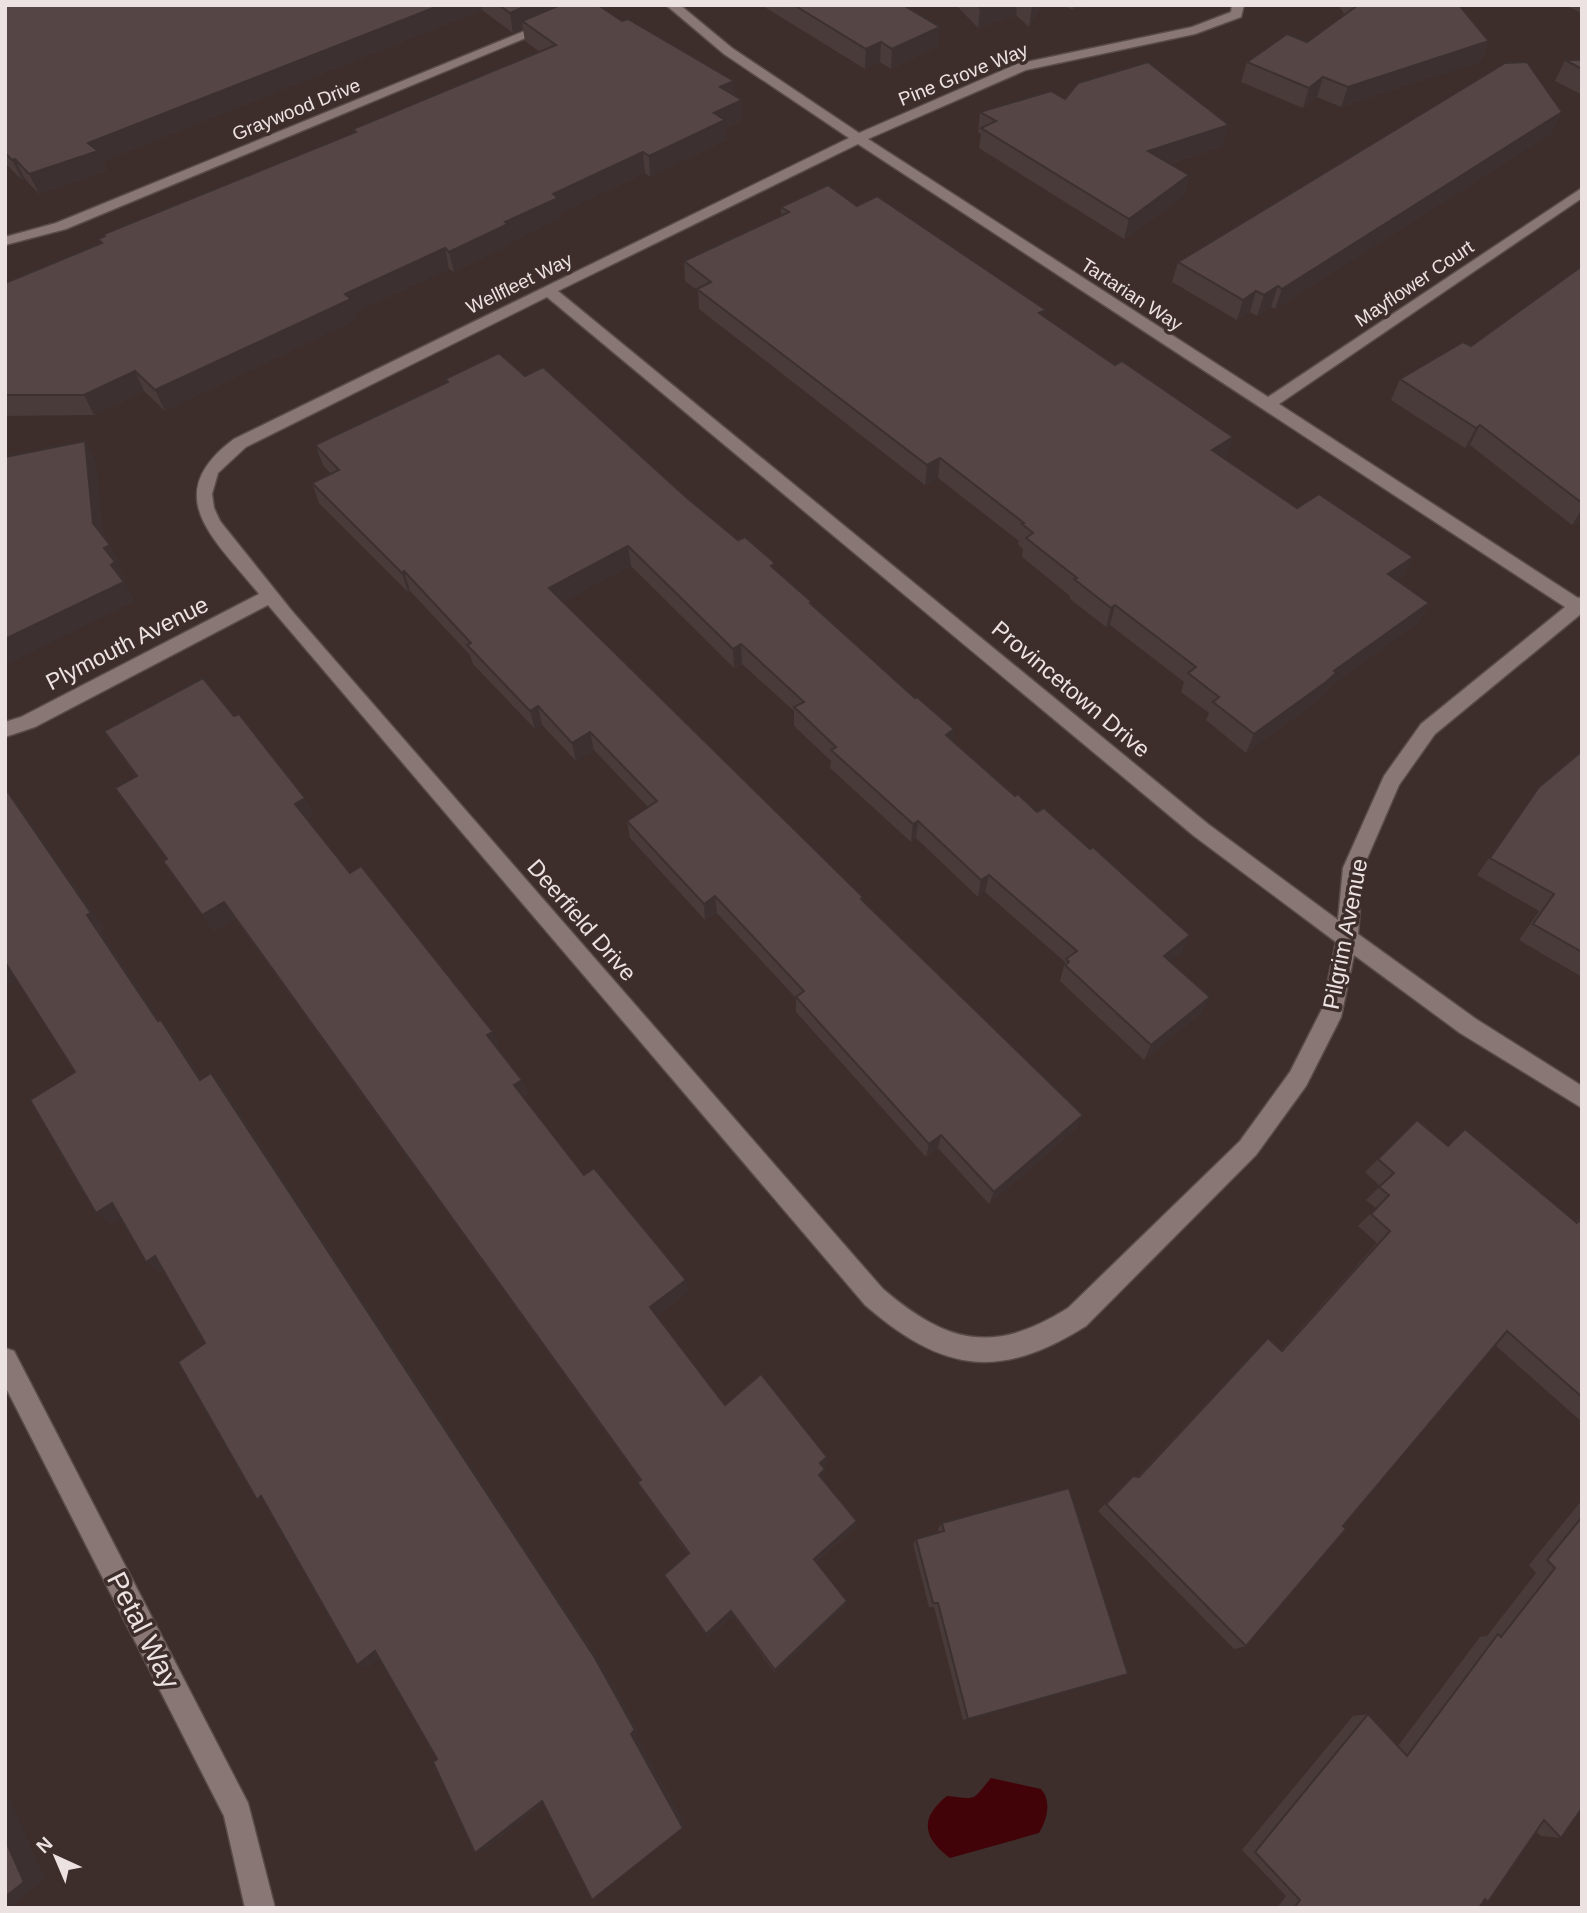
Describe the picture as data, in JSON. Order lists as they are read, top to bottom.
{
  "streets": {
    "street": [
      "Pine Grove Way",
      "Graywood Drive",
      "Wellfleet Way",
      "Mayflower Court",
      "Tartarian Way",
      "Plymouth Avenue",
      "Provincetown Drive",
      "Deerfield Drive",
      "Pilgrim Avenue",
      "Petal Way"
    ]
  },
  "crossings": [
    ["Pine Grove Way", "Wellfleet Way"],
    ["Pine Grove Way", "Tartarian Way"],
    ["Wellfleet Way", "Tartarian Way"],
    ["Wellfleet Way", "Provincetown Drive"],
    ["Wellfleet Way", "Deerfield Drive"],
    ["Mayflower Court", "Tartarian Way"],
    ["Tartarian Way", "Pilgrim Avenue"],
    ["Plymouth Avenue", "Deerfield Drive"],
    ["Provincetown Drive", "Pilgrim Avenue"],
    ["Deerfield Drive", "Pilgrim Avenue"]
  ],
  "north": "top left"
}
